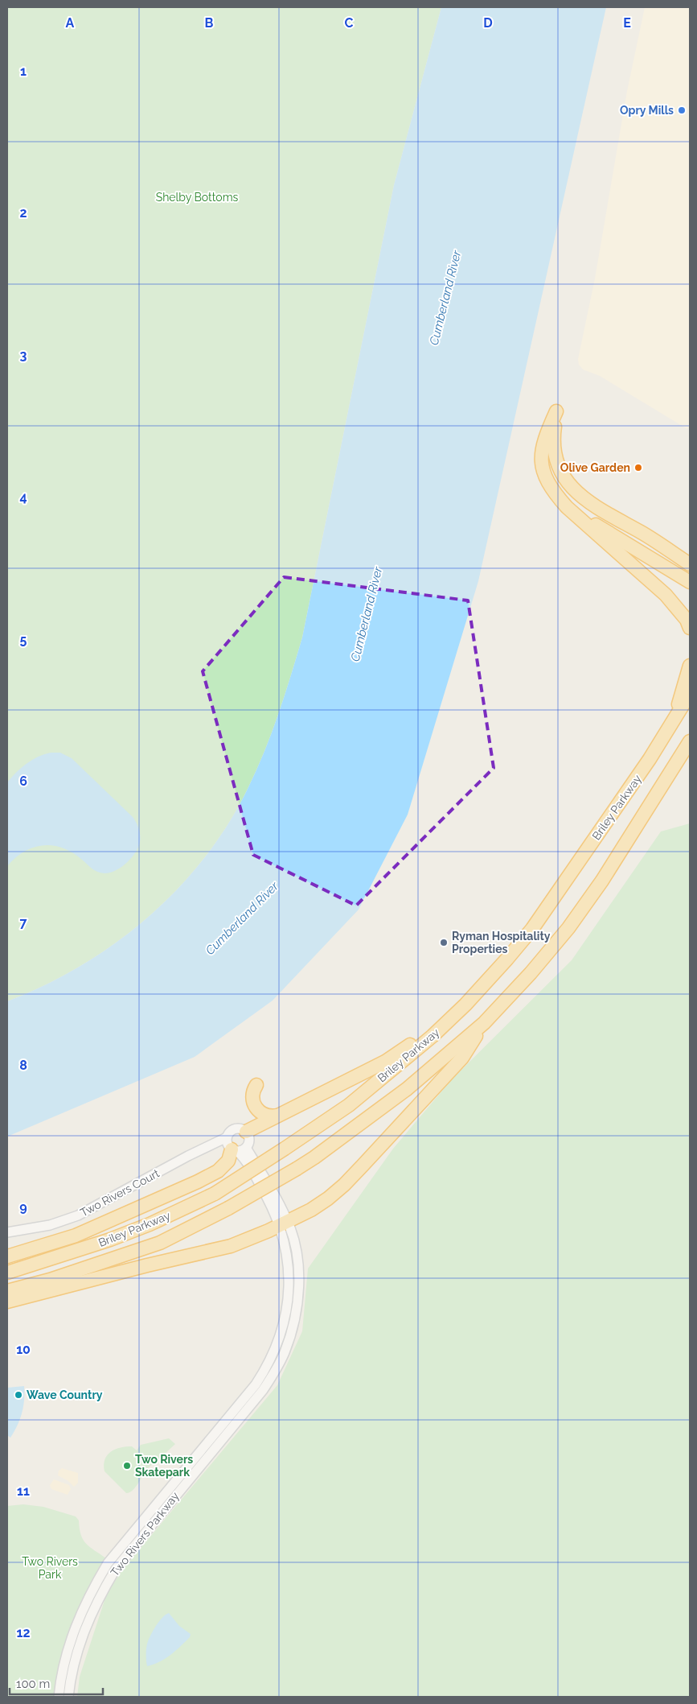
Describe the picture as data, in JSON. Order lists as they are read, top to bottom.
{
  "streets": {
    "highway": ["Briley Parkway"],
    "street": ["Two Rivers Court", "Two Rivers Parkway"]
  },
  "crossings": [
    ["Two Rivers Court", "Two Rivers Parkway"]
  ],
  "water": ["Cumberland River"],
  "parks": ["Shelby Bottoms", "Two Rivers Park"],
  "places": [
    "Opry Mills",
    "Olive Garden",
    "Ryman Hospitality Properties",
    "Wave Country",
    "Two Rivers Skatepark"
  ],
  "scale_bar": "100 m",
  "grid": {
    "columns": [
      "A",
      "B",
      "C",
      "D",
      "E"
    ],
    "rows": [
      "1",
      "2",
      "3",
      "4",
      "5",
      "6",
      "7",
      "8",
      "9",
      "10",
      "11",
      "12"
    ]
  }
}
